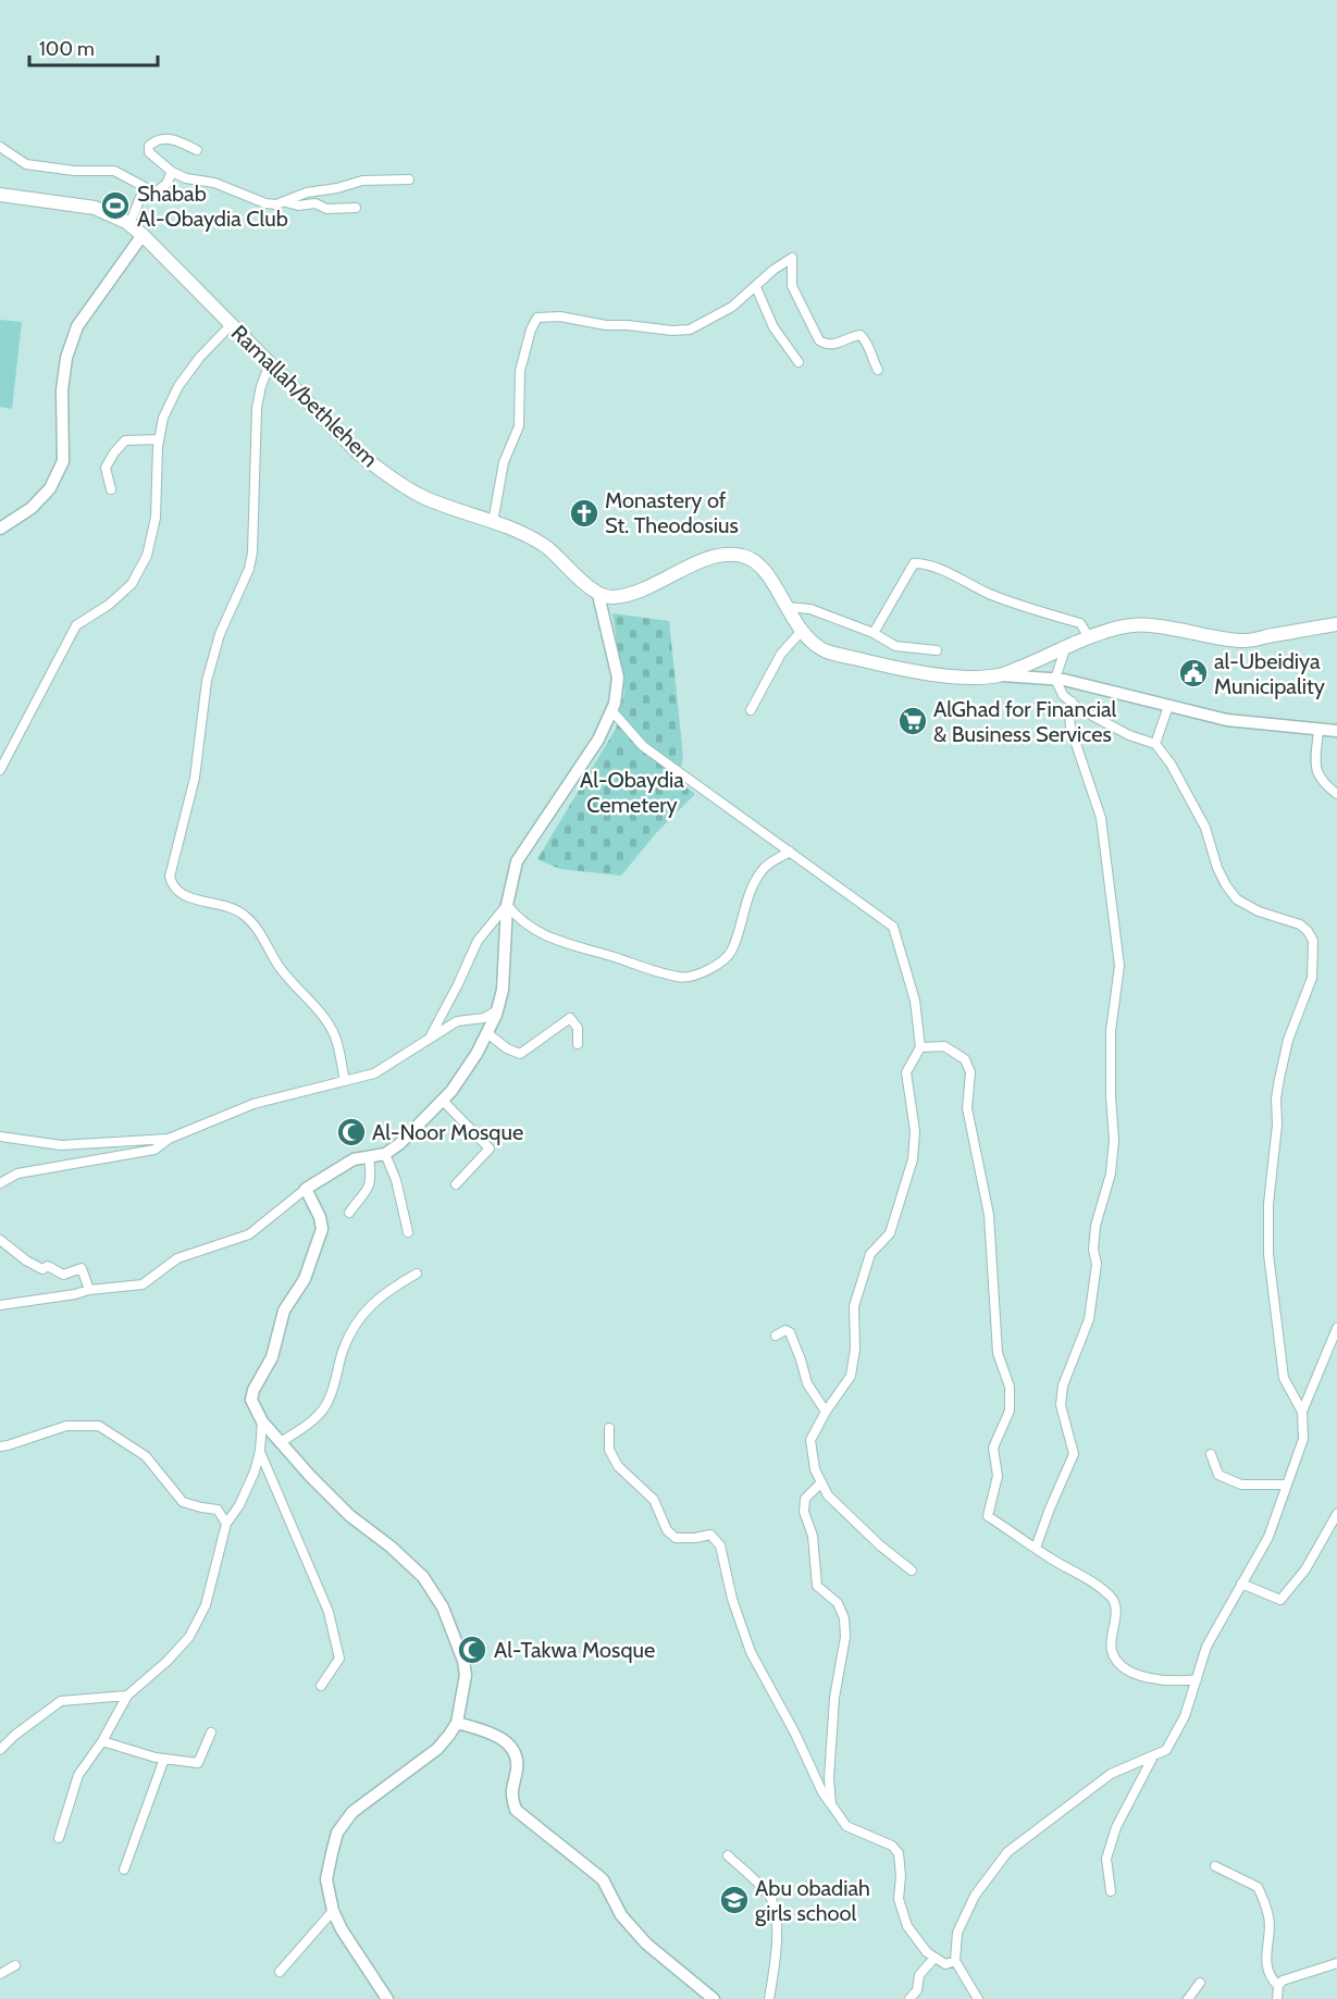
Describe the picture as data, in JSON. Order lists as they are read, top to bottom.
{
  "streets": {
    "main road": ["Ramallah/bethlehem"]
  },
  "parks": ["Al-Obaydia Cemetery"],
  "places": {
    "sports": ["Shabab Al-Obaydia Club"],
    "church": ["Monastery of St. Theodosius"],
    "public building": ["al-Ubeidiya Municipality"],
    "supermarket": ["AlGhad for Financial & Business Services"],
    "mosque": ["Al-Noor Mosque", "Al-Takwa Mosque"],
    "school or university": ["Abu obadiah girls school"]
  },
  "scale_bar": "100 m"
}
